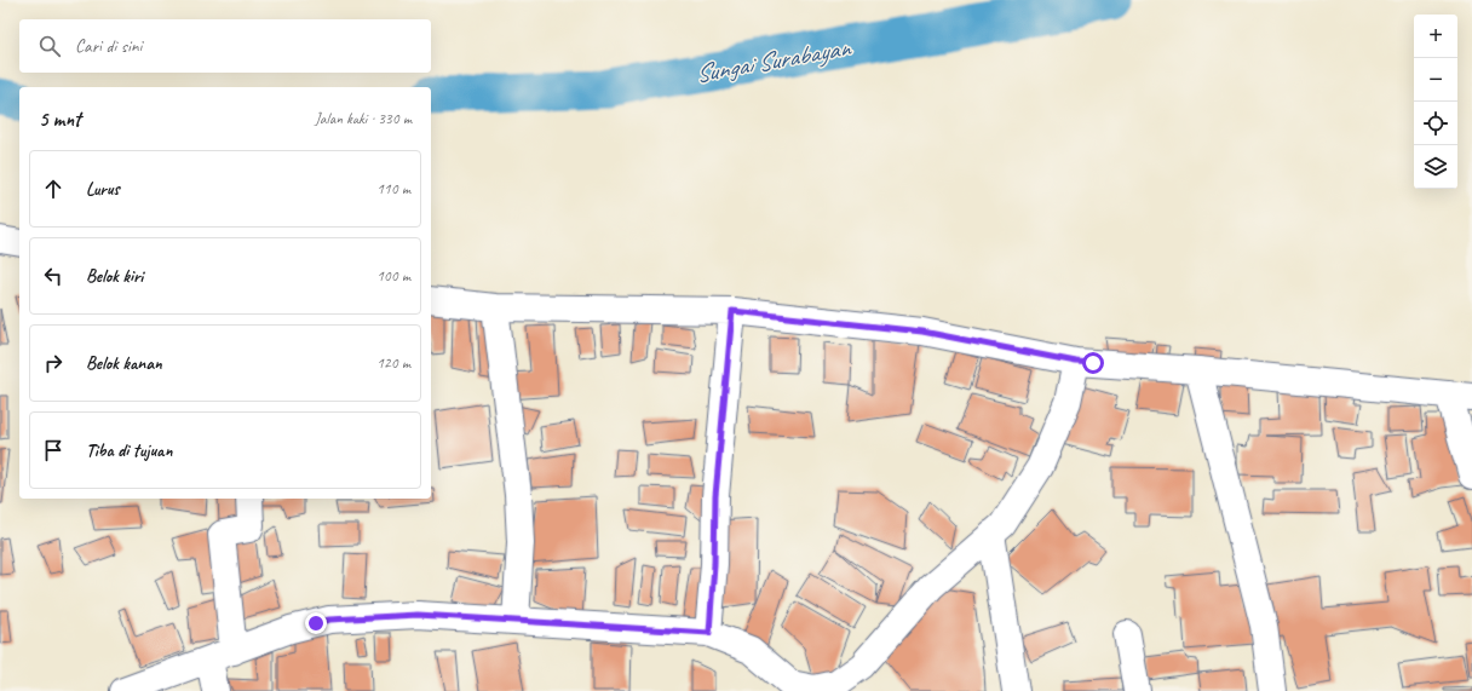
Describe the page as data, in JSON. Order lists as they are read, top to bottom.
{
  "water": ["Sungai Surabayan"],
  "page": {
    "map_buttons": ["+", "−"],
    "search": "Cari di sini",
    "heading": ["5 mnt", "Jalan kaki · 330 m"],
    "list": [
      ["Lurus", "110 m"],
      ["Belok kiri", "100 m"],
      ["Belok kanan", "120 m"],
      "Tiba di tujuan"
    ]
  }
}
